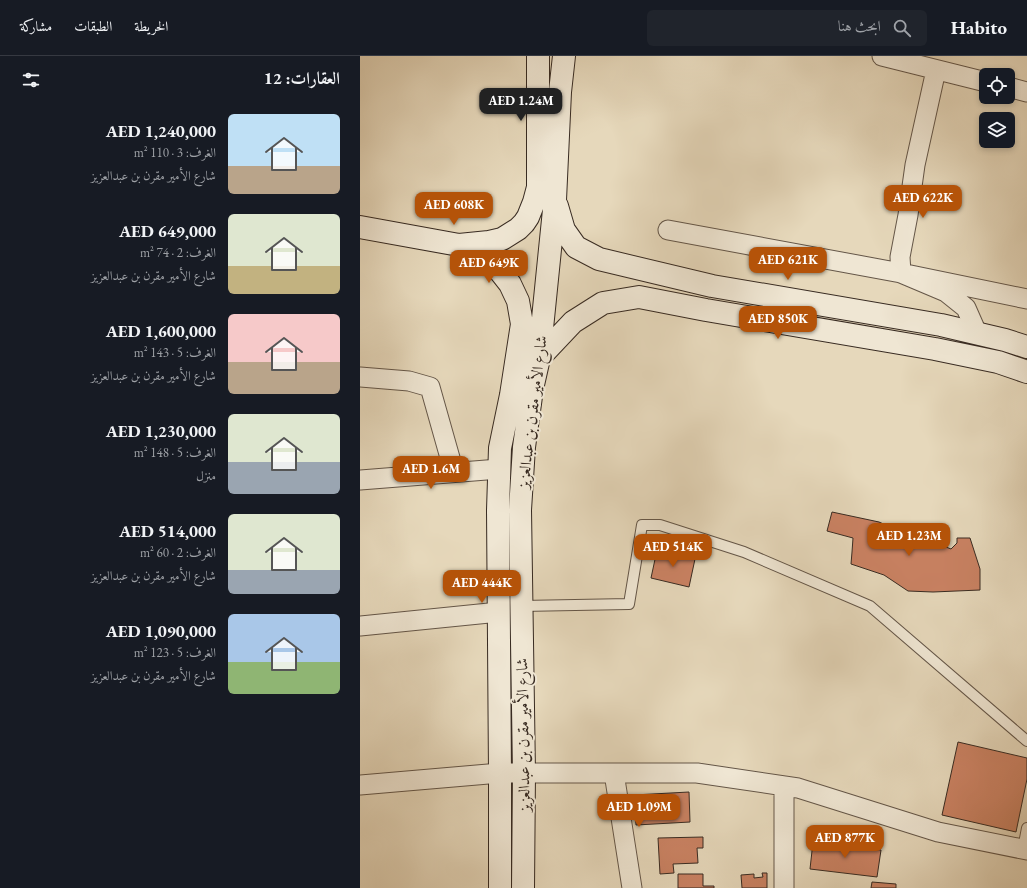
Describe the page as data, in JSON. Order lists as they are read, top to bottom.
{
  "streets": {
    "street": ["شارع الأمير مقرن بن عبدالعزيز"]
  },
  "page": {
    "header": "Habito",
    "search": "ابحث هنا",
    "nav": ["الخريطة", "الطبقات", "مشاركة"],
    "heading": "العقارات: 12",
    "price": [
      "AED 1.24M",
      "AED 622K",
      "AED 608K",
      "AED 621K",
      "AED 649K",
      "AED 850K",
      "AED 1.6M",
      "AED 1.23M",
      "AED 514K",
      "AED 444K",
      "AED 1.09M",
      "AED 877K"
    ],
    "list": [
      {
        "name": "AED 1,240,000",
        "note": "الغرف: 3 · 110 m² · شارع الأمير مقرن بن عبدالعزيز"
      },
      {
        "name": "AED 649,000",
        "note": "الغرف: 2 · 74 m² · شارع الأمير مقرن بن عبدالعزيز"
      },
      {
        "name": "AED 1,600,000",
        "note": "الغرف: 5 · 143 m² · شارع الأمير مقرن بن عبدالعزيز"
      },
      {
        "name": "AED 1,230,000",
        "note": "الغرف: 5 · 148 m² · منزل"
      },
      {
        "name": "AED 514,000",
        "note": "الغرف: 2 · 60 m² · شارع الأمير مقرن بن عبدالعزيز"
      },
      {
        "name": "AED 1,090,000",
        "note": "الغرف: 5 · 123 m² · شارع الأمير مقرن بن عبدالعزيز"
      }
    ]
  }
}
